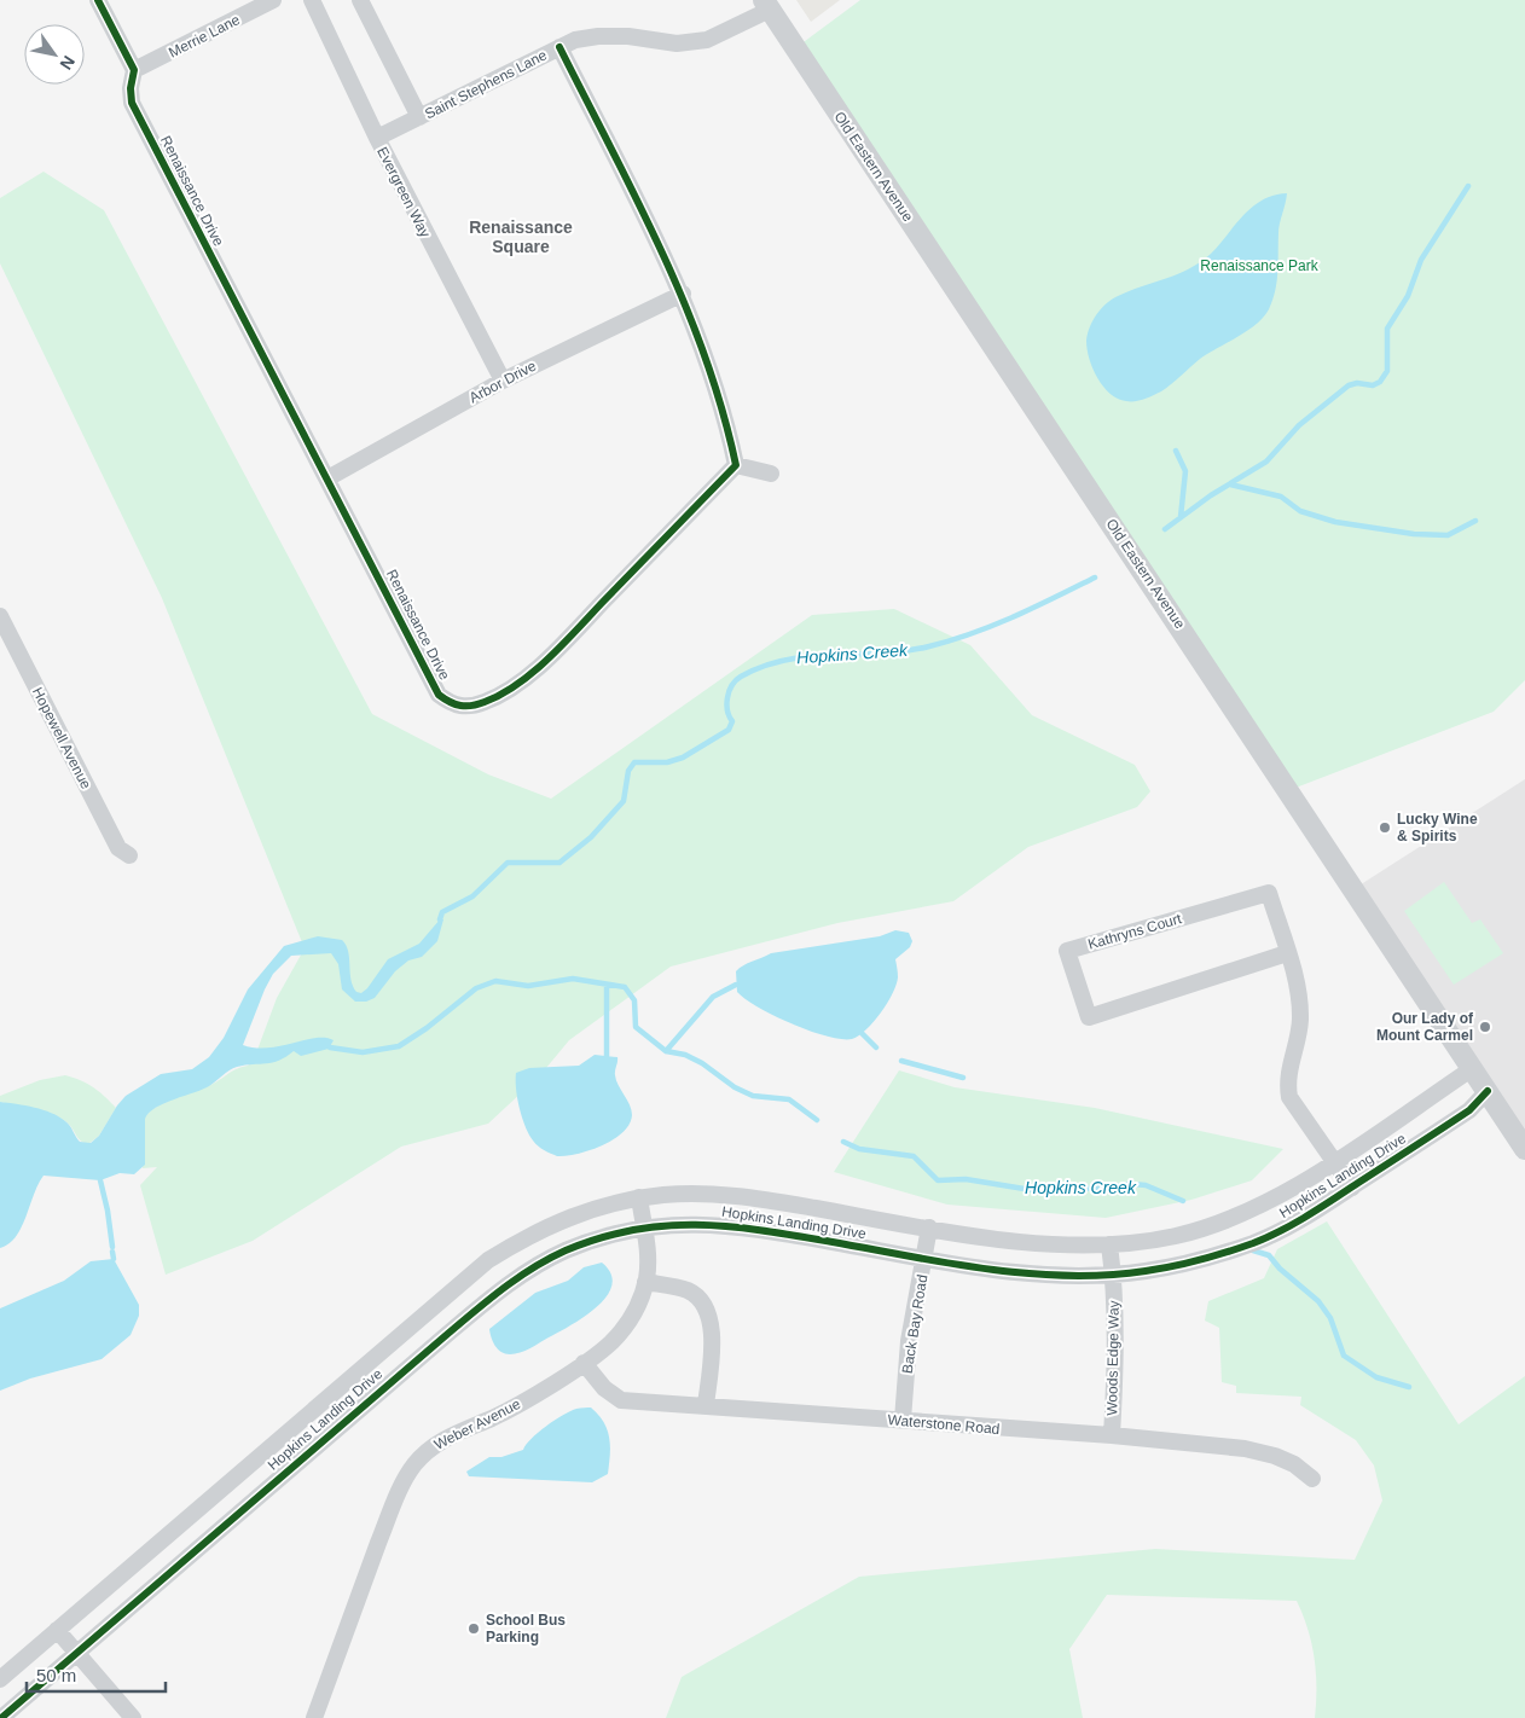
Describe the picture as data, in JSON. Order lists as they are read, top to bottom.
{
  "streets": {
    "street": [
      "Merrie Lane",
      "Saint Stephens Lane",
      "Old Eastern Avenue",
      "Renaissance Drive",
      "Evergreen Way",
      "Arbor Drive",
      "Hopewell Avenue",
      "Kathryns Court",
      "Hopkins Landing Drive",
      "Back Bay Road",
      "Woods Edge Way",
      "Weber Avenue",
      "Waterstone Road"
    ]
  },
  "crossings": [
    ["Merrie Lane", "Renaissance Drive"],
    ["Saint Stephens Lane", "Old Eastern Avenue"],
    ["Saint Stephens Lane", "Evergreen Way"],
    ["Old Eastern Avenue", "Hopkins Landing Drive"],
    ["Renaissance Drive", "Arbor Drive"],
    ["Evergreen Way", "Arbor Drive"],
    ["Kathryns Court", "Hopkins Landing Drive"],
    ["Hopkins Landing Drive", "Back Bay Road"],
    ["Hopkins Landing Drive", "Woods Edge Way"],
    ["Hopkins Landing Drive", "Weber Avenue"],
    ["Back Bay Road", "Waterstone Road"],
    ["Woods Edge Way", "Waterstone Road"],
    ["Weber Avenue", "Waterstone Road"]
  ],
  "districts": ["Renaissance Square"],
  "water": ["Hopkins Creek"],
  "parks": ["Renaissance Park"],
  "places": ["Lucky Wine & Spirits", "Our Lady of Mount Carmel", "School Bus Parking"],
  "scale_bar": "50 m",
  "north": "bottom right"
}
